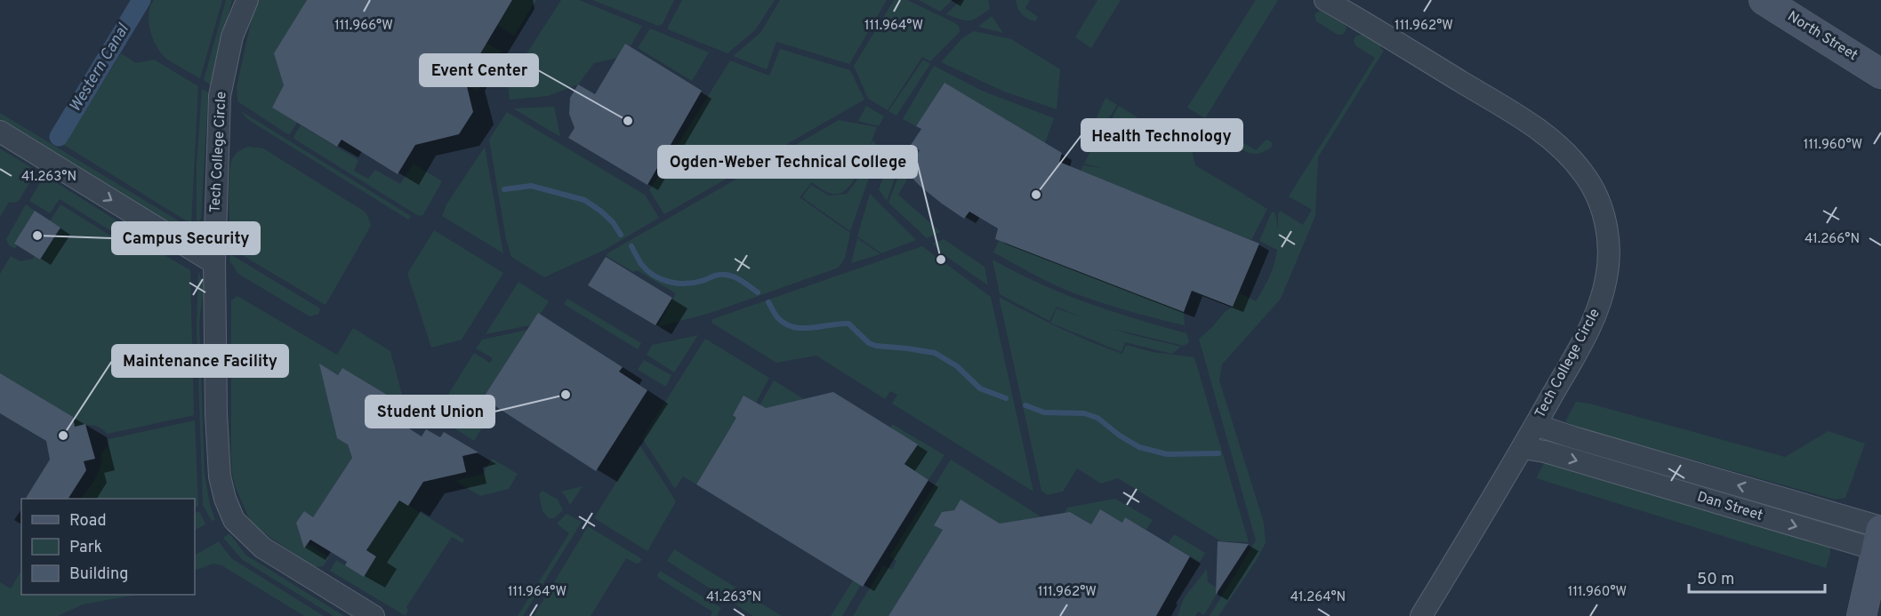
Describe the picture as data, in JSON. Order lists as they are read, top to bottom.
{
  "streets": {
    "main road": ["North Street"],
    "street": ["Tech College Circle", "Dan Street"]
  },
  "crossings": [
    ["Tech College Circle", "Dan Street"]
  ],
  "water": ["Western Canal"],
  "places": [
    "Event Center",
    "Health Technology",
    "Campus Security",
    "Ogden-Weber Technical College",
    "Student Union",
    "Maintenance Facility"
  ],
  "legend": ["Road", "Park", "Building"],
  "scale_bar": "50 m",
  "coordinates": [
    "111.966°W",
    "111.964°W",
    "111.962°W",
    "111.960°W",
    "41.263°N",
    "41.266°N",
    "41.264°N"
  ]
}
